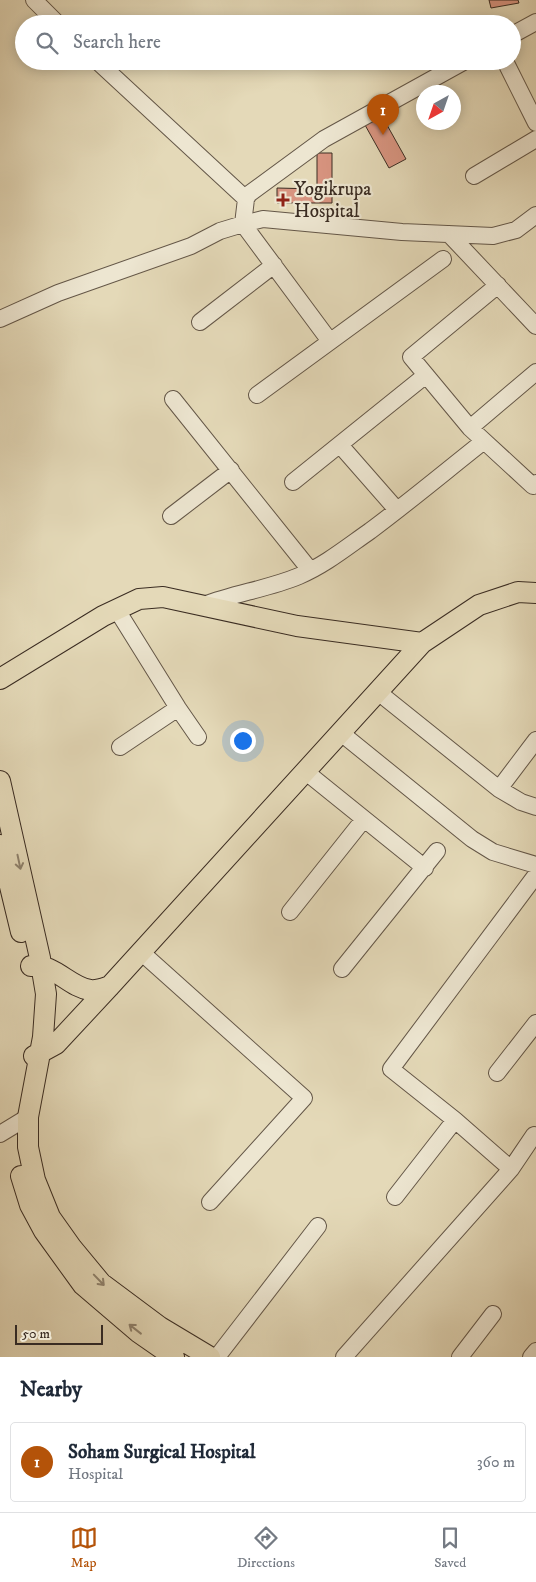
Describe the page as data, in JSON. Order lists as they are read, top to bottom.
{
  "places": {
    "health": ["Yogikrupa Hospital"]
  },
  "scale_bar": "50 m",
  "north": "bottom left",
  "page": {
    "search": "Search here",
    "pins": "1",
    "scale": "50 m",
    "heading": "Nearby",
    "list": [
      {
        "mark": "1",
        "name": "Soham Surgical Hospital",
        "note": "Hospital",
        "value": "360 m"
      }
    ],
    "nav": ["Map", "Directions", "Saved"]
  }
}
